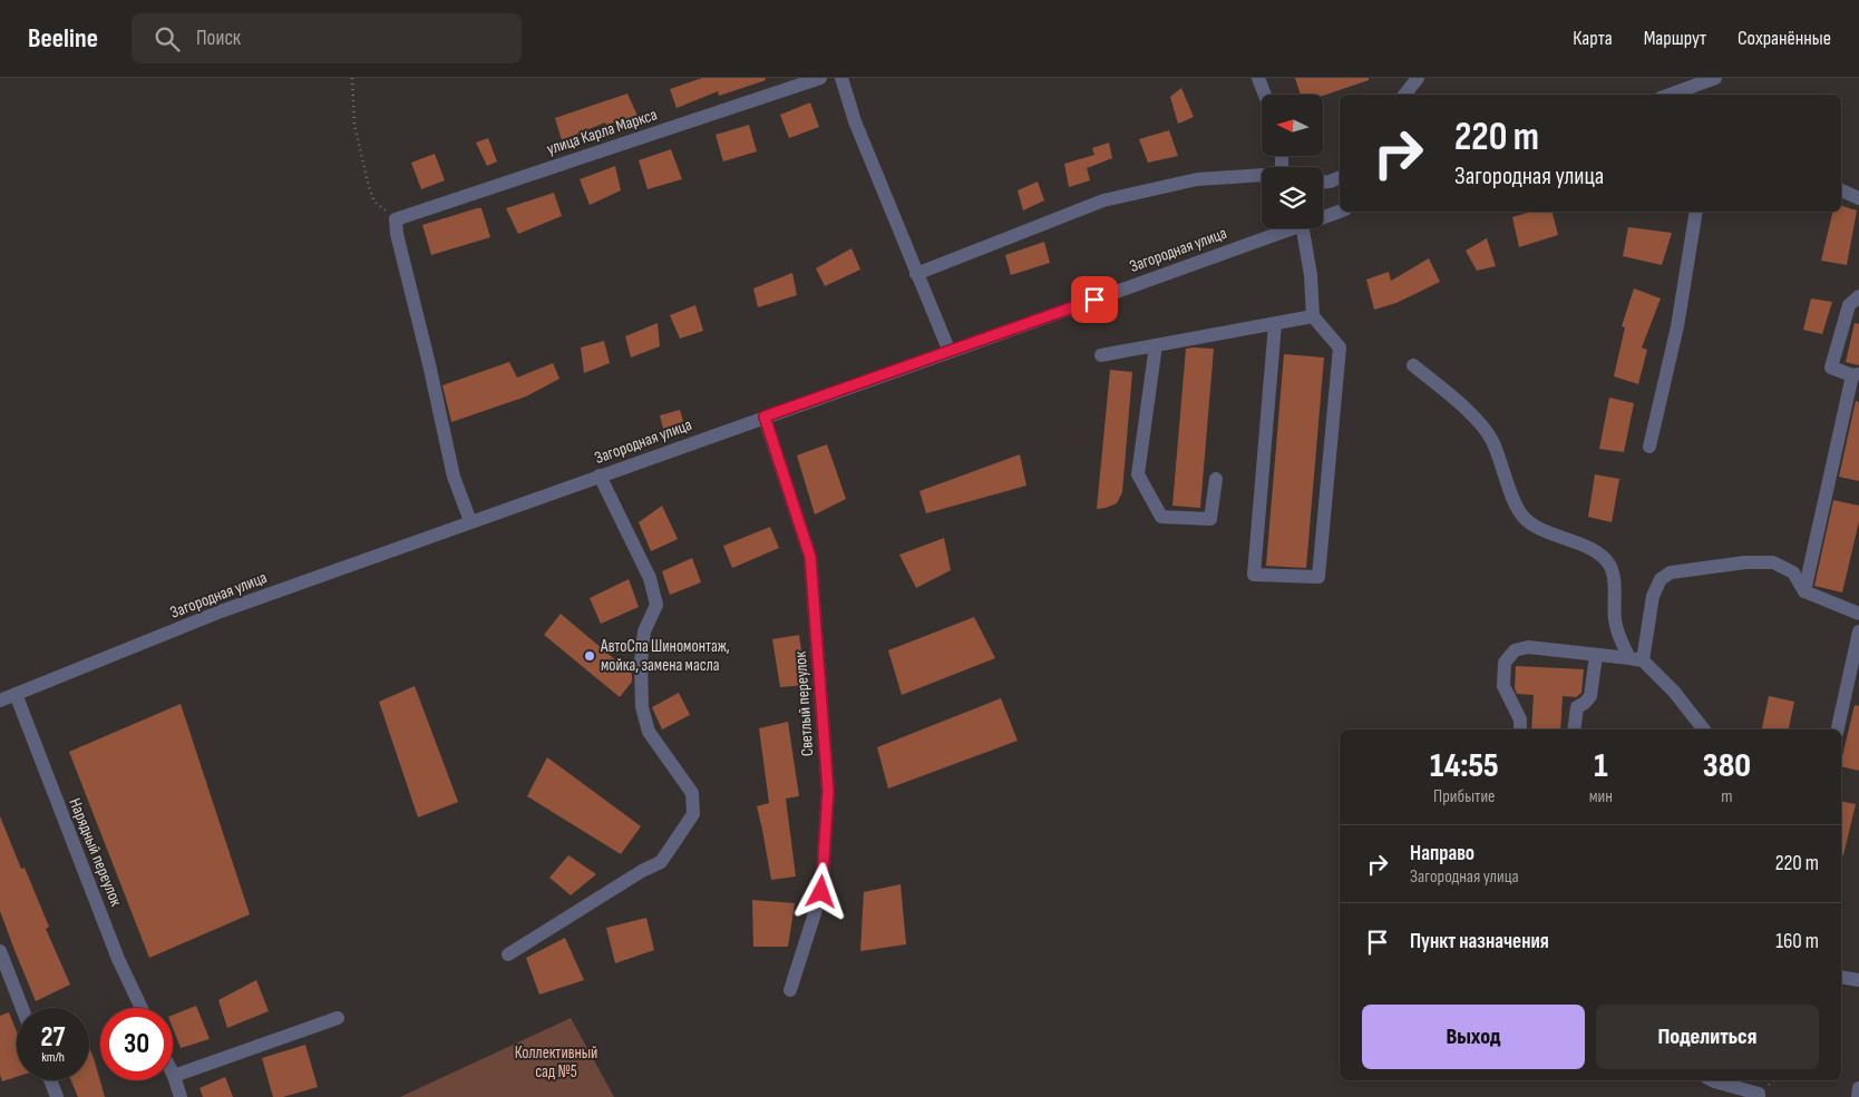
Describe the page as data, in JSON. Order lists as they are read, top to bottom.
{
  "streets": {
    "street": [
      "улица Карла Маркса",
      "Загородная улица",
      "Светлый переулок",
      "Нарядный переулок"
    ]
  },
  "crossings": [
    ["Загородная улица", "Светлый переулок"],
    ["Загородная улица", "Нарядный переулок"]
  ],
  "parks": ["Коллективный сад №5"],
  "places": ["АвтоСпа Шиномонтаж, мойка, замена масла"],
  "north": "left",
  "page": {
    "header": "Beeline",
    "search": "Поиск",
    "nav": ["Карта", "Маршрут", "Сохранённые"],
    "turn": ["220 m", "Загородная улица"],
    "eta": [
      "14:55",
      "Прибытие",
      "1",
      "мин",
      "380",
      "m"
    ],
    "list": [
      {
        "name": "Направо",
        "note": "Загородная улица",
        "value": "220 m"
      },
      {
        "name": "Пункт назначения",
        "value": "160 m"
      }
    ],
    "buttons": ["Выход", "Поделиться"],
    "speed": "27 km/h",
    "limit": "30"
  }
}
